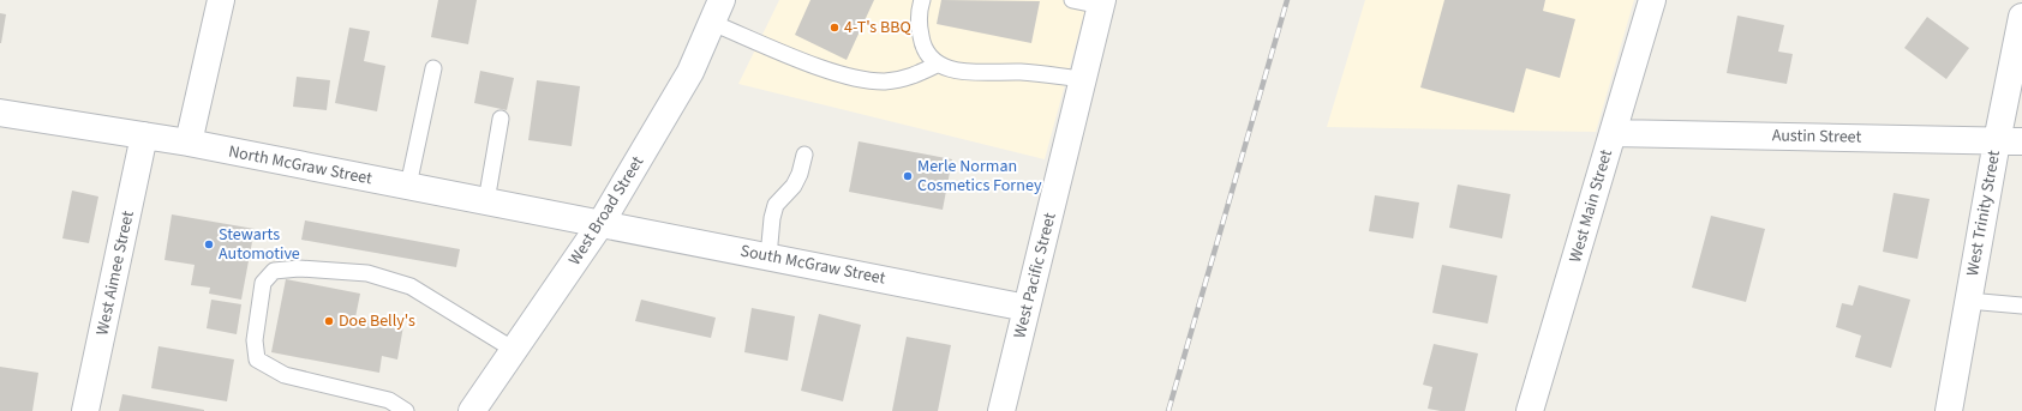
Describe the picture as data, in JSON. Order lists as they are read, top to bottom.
{
  "streets": {
    "street": [
      "Austin Street",
      "North McGraw Street",
      "West Main Street",
      "West Broad Street",
      "West Trinity Street",
      "South McGraw Street",
      "West Aimee Street",
      "West Pacific Street"
    ]
  },
  "crossings": [
    ["Austin Street", "West Main Street"],
    ["Austin Street", "West Trinity Street"],
    ["North McGraw Street", "West Broad Street"],
    ["North McGraw Street", "South McGraw Street"],
    ["North McGraw Street", "West Aimee Street"],
    ["West Broad Street", "South McGraw Street"],
    ["South McGraw Street", "West Pacific Street"]
  ],
  "places": [
    "4-T's BBQ",
    "Merle Norman Cosmetics Forney",
    "Stewarts Automotive",
    "Doe Belly's"
  ]
}
